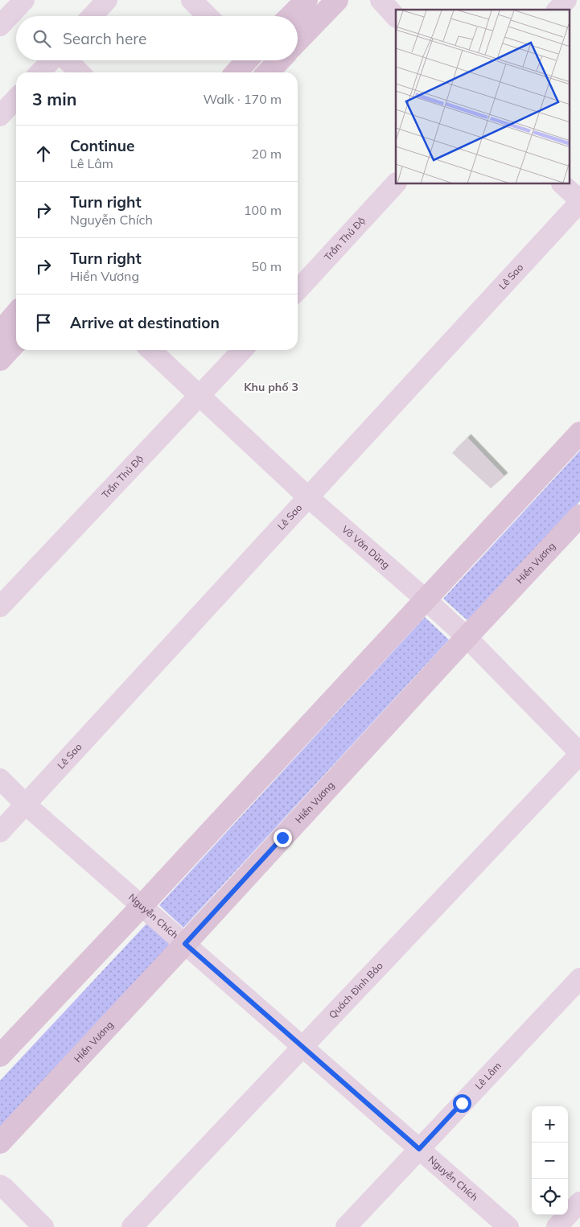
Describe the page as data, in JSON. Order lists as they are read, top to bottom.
{
  "streets": {
    "street": [
      "Trần Thủ Độ",
      "Lê Sao",
      "Võ Văn Dũng",
      "Hiền Vương",
      "Nguyễn Chích",
      "Quách Đình Bảo",
      "Lê Lâm"
    ]
  },
  "crossings": [
    ["Trần Thủ Độ", "Võ Văn Dũng"],
    ["Lê Sao", "Võ Văn Dũng"],
    ["Lê Sao", "Nguyễn Chích"],
    ["Võ Văn Dũng", "Hiền Vương"],
    ["Võ Văn Dũng", "Quách Đình Bảo"],
    ["Hiền Vương", "Nguyễn Chích"],
    ["Nguyễn Chích", "Quách Đình Bảo"],
    ["Nguyễn Chích", "Lê Lâm"]
  ],
  "districts": ["Khu phố 3"],
  "page": {
    "search": "Search here",
    "heading": ["3 min", "Walk · 170 m"],
    "list": [
      ["Continue", "Lê Lâm", "20 m"],
      ["Turn right", "Nguyễn Chích", "100 m"],
      ["Turn right", "Hiền Vương", "50 m"],
      "Arrive at destination"
    ],
    "map_buttons": ["+", "−"]
  }
}
